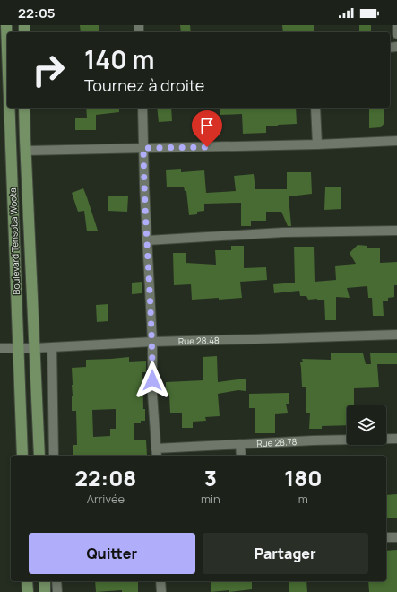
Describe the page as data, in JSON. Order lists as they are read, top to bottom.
{
  "streets": {
    "main road": ["Boulevard Tensoba Woota"],
    "street": ["Rue 28.48", "Rue 28.78"]
  },
  "crossings": [
    ["Boulevard Tensoba Woota", "Rue 28.48"]
  ],
  "page": {
    "status": "22:05",
    "turn": ["140 m", "Tournez à droite"],
    "eta": [
      "22:08",
      "Arrivée",
      "3",
      "min",
      "180",
      "m"
    ],
    "buttons": ["Quitter", "Partager"]
  }
}
